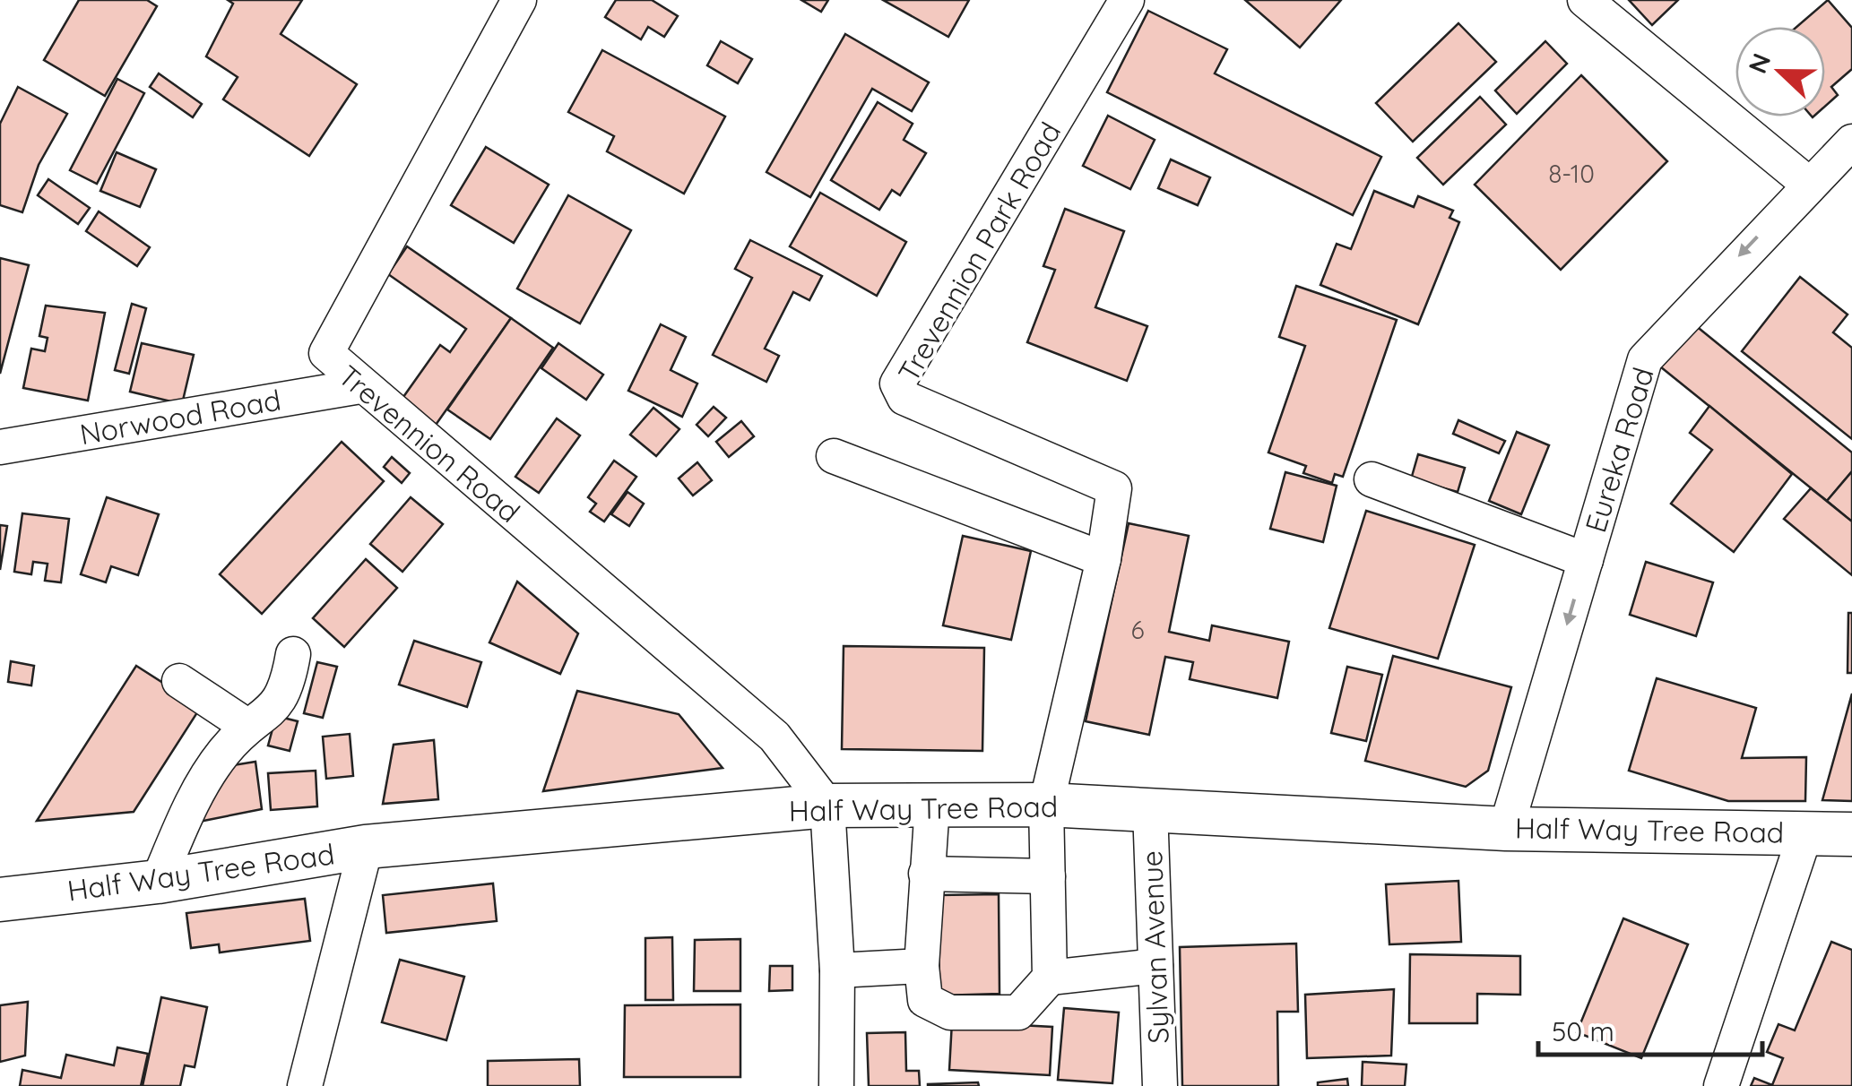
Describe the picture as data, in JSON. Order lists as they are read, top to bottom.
{
  "streets": {
    "main road": ["Half Way Tree Road"],
    "street": [
      "Trevennion Park Road",
      "Norwood Road",
      "Trevennion Road",
      "Eureka Road",
      "Sylvan Avenue"
    ]
  },
  "crossings": [
    ["Trevennion Park Road", "Half Way Tree Road"],
    ["Norwood Road", "Trevennion Road"],
    ["Trevennion Road", "Half Way Tree Road"],
    ["Eureka Road", "Half Way Tree Road"],
    ["Half Way Tree Road", "Sylvan Avenue"]
  ],
  "one_way": ["Eureka Road"],
  "house_numbers": ["8-10", "6"],
  "scale_bar": "50 m",
  "north": "left"
}
